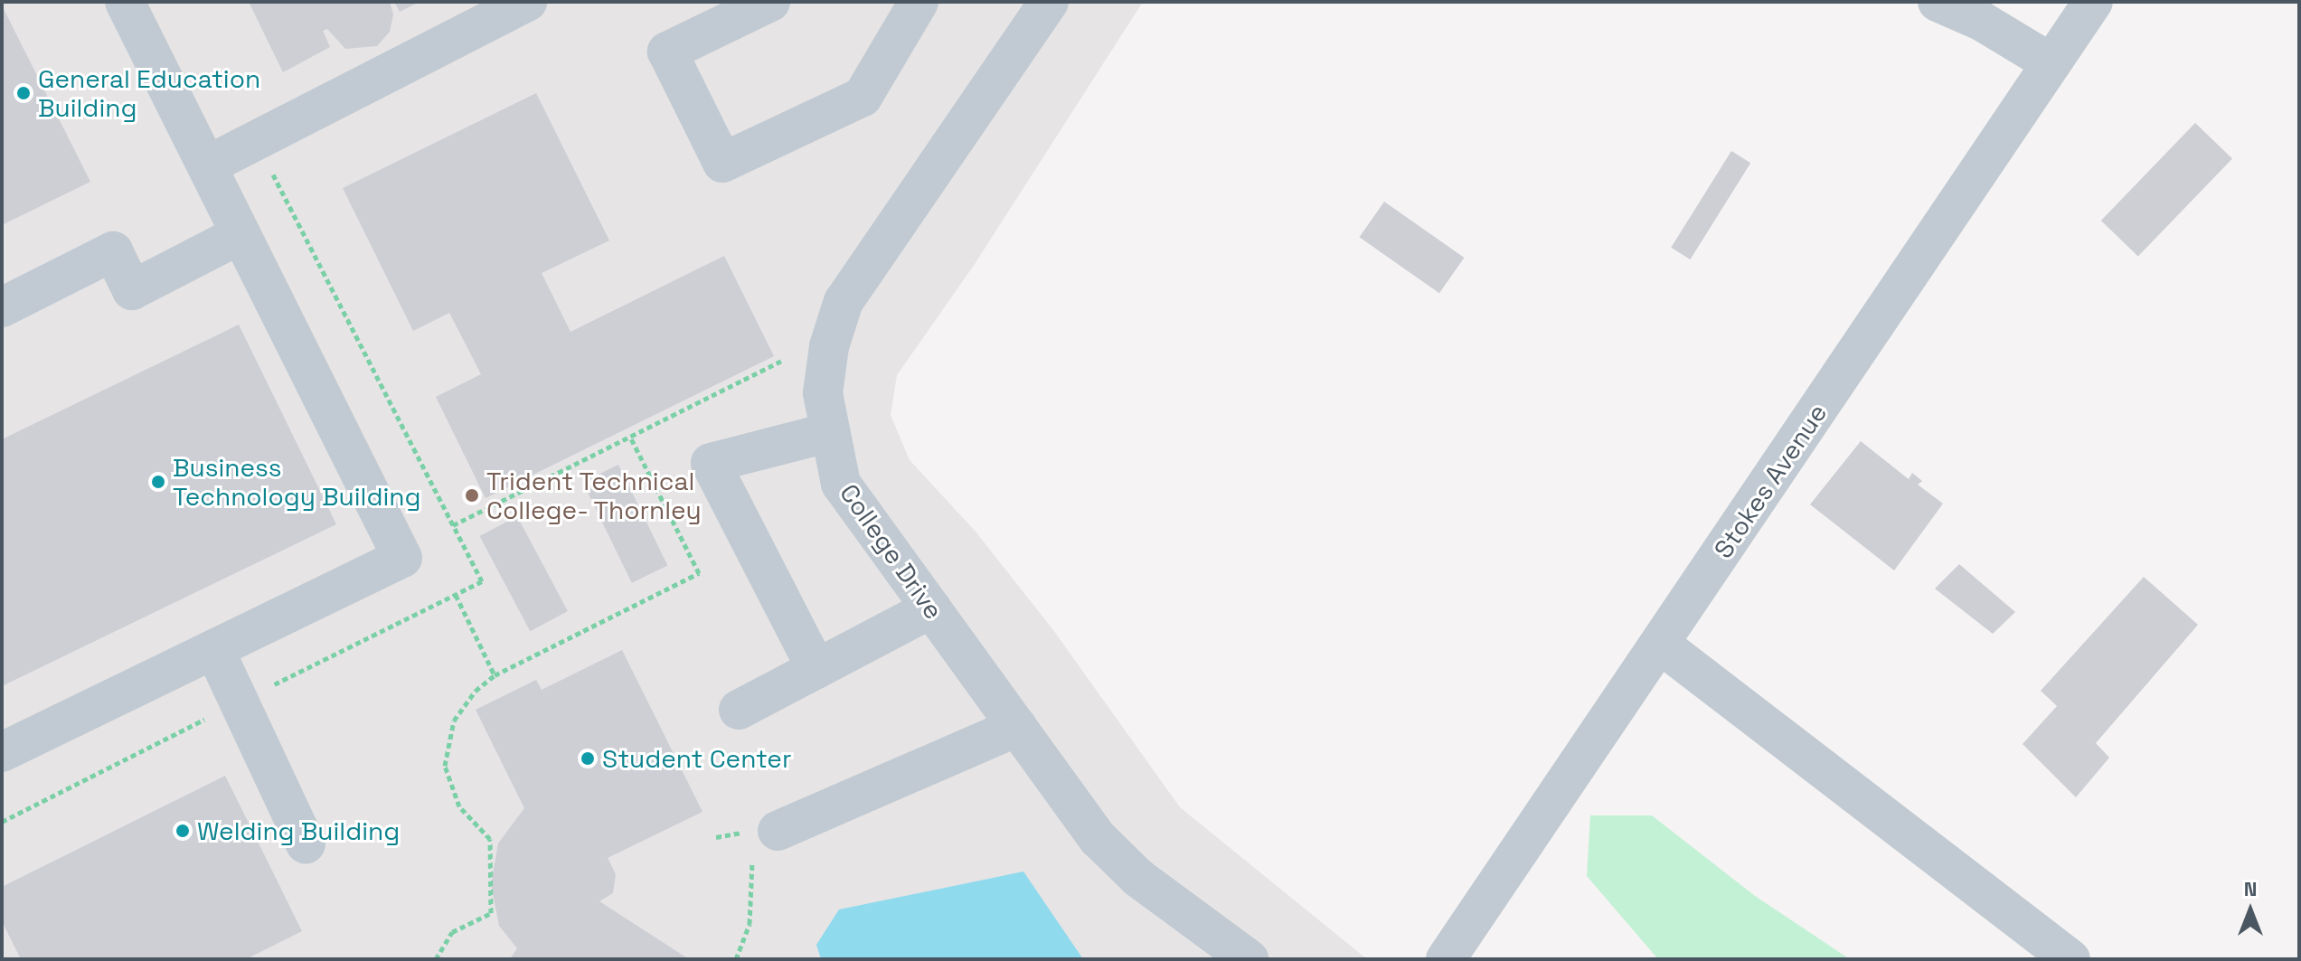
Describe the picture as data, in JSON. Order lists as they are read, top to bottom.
{
  "streets": {
    "street": ["Stokes Avenue", "College Drive"]
  },
  "places": [
    "General Education Building",
    "Business Technology Building",
    "Trident Technical College- Thornley",
    "Student Center",
    "Welding Building"
  ],
  "north": "top"
}
